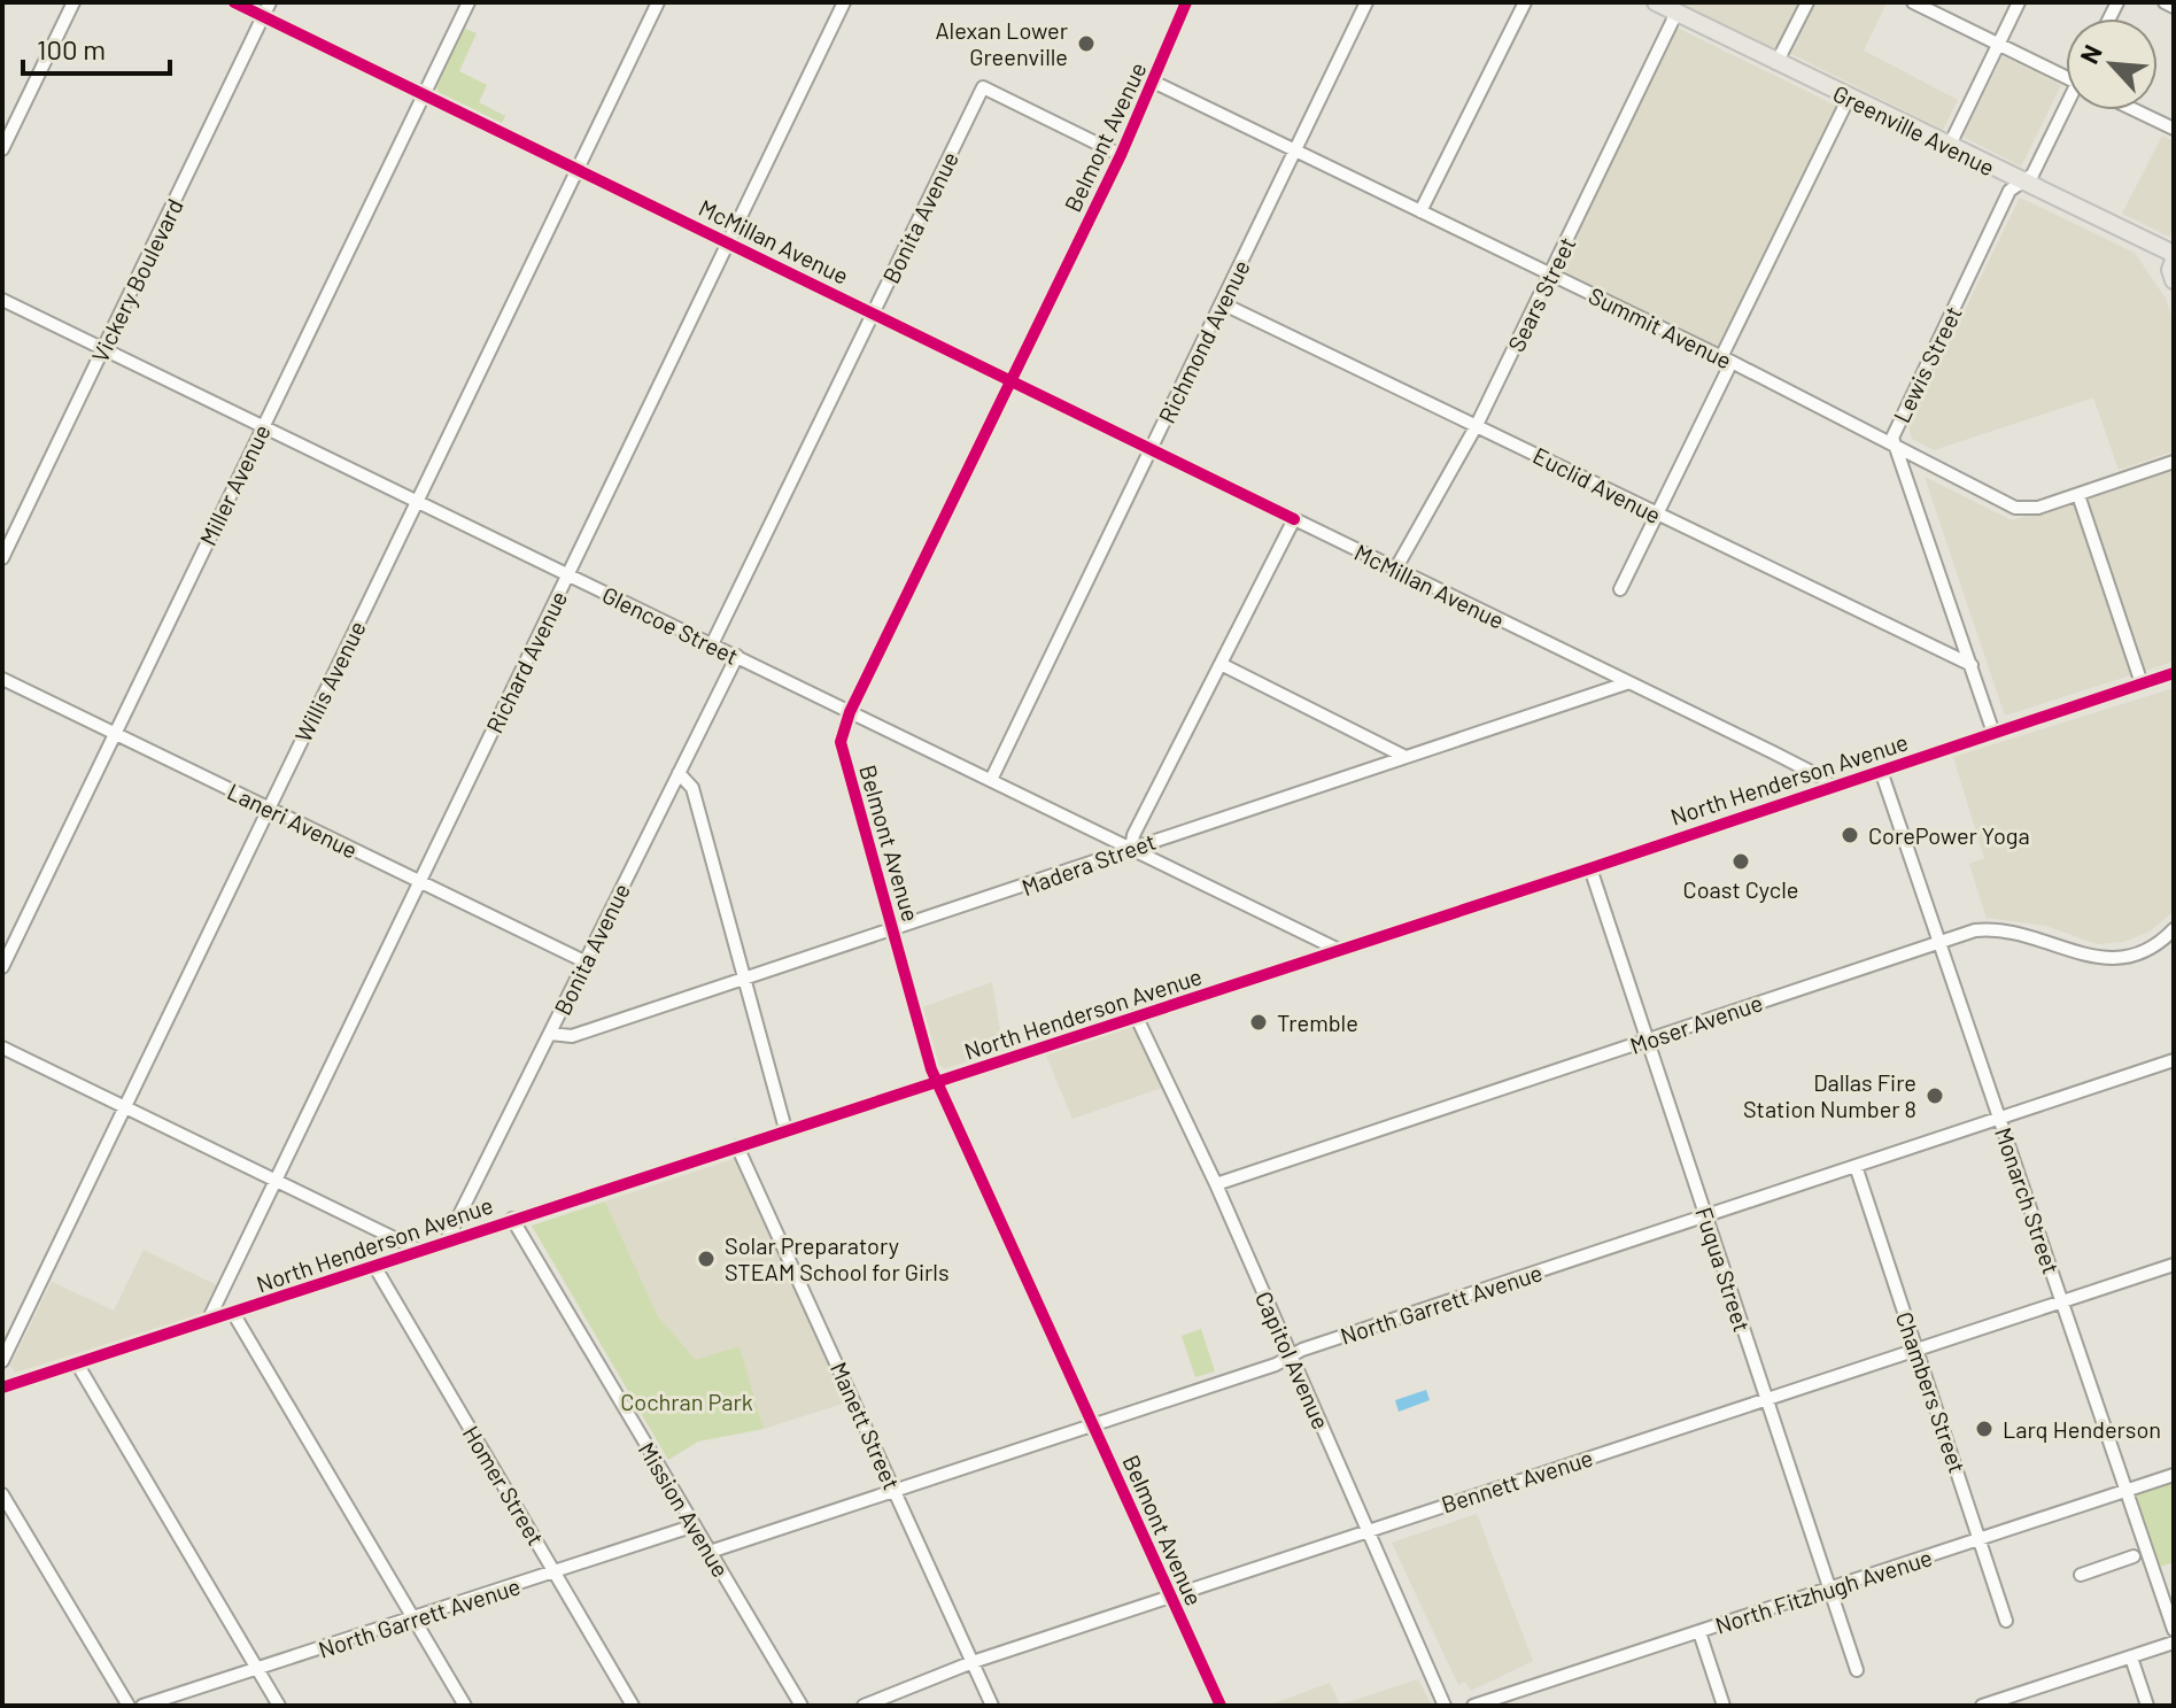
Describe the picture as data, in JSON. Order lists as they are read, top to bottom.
{
  "streets": {
    "main road": ["Greenville Avenue"],
    "street": [
      "Belmont Avenue",
      "Bonita Avenue",
      "McMillan Avenue",
      "Vickery Boulevard",
      "Sears Street",
      "Summit Avenue",
      "Richmond Avenue",
      "Lewis Street",
      "Miller Avenue",
      "Euclid Avenue",
      "Glencoe Street",
      "Richard Avenue",
      "Willis Avenue",
      "North Henderson Avenue",
      "Laneri Avenue",
      "Madera Street",
      "Moser Avenue",
      "Monarch Street",
      "Fuqua Street",
      "North Garrett Avenue",
      "Capitol Avenue",
      "Chambers Street",
      "Manett Street",
      "Bennett Avenue",
      "Homer Street",
      "Mission Avenue",
      "North Fitzhugh Avenue"
    ]
  },
  "crossings": [
    ["Greenville Avenue", "Sears Street"],
    ["Greenville Avenue", "Lewis Street"],
    ["Belmont Avenue", "Bonita Avenue"],
    ["Belmont Avenue", "McMillan Avenue"],
    ["Belmont Avenue", "Summit Avenue"],
    ["Belmont Avenue", "Glencoe Street"],
    ["Belmont Avenue", "North Henderson Avenue"],
    ["Belmont Avenue", "Madera Street"],
    ["Belmont Avenue", "North Garrett Avenue"],
    ["Belmont Avenue", "Bennett Avenue"],
    ["Bonita Avenue", "McMillan Avenue"],
    ["Bonita Avenue", "Glencoe Street"],
    ["Bonita Avenue", "North Henderson Avenue"],
    ["Bonita Avenue", "Laneri Avenue"],
    ["Bonita Avenue", "Madera Street"],
    ["McMillan Avenue", "Vickery Boulevard"],
    ["McMillan Avenue", "Sears Street"],
    ["McMillan Avenue", "Richmond Avenue"],
    ["McMillan Avenue", "Miller Avenue"],
    ["McMillan Avenue", "Richard Avenue"],
    ["McMillan Avenue", "Willis Avenue"],
    ["McMillan Avenue", "North Henderson Avenue"],
    ["McMillan Avenue", "Madera Street"],
    ["Vickery Boulevard", "Glencoe Street"],
    ["Sears Street", "Summit Avenue"],
    ["Sears Street", "Euclid Avenue"],
    ["Summit Avenue", "Richmond Avenue"],
    ["Summit Avenue", "Lewis Street"],
    ["Richmond Avenue", "Euclid Avenue"],
    ["Richmond Avenue", "Glencoe Street"],
    ["Lewis Street", "Euclid Avenue"],
    ["Lewis Street", "North Henderson Avenue"],
    ["Miller Avenue", "Glencoe Street"],
    ["Miller Avenue", "Laneri Avenue"],
    ["Glencoe Street", "Richard Avenue"],
    ["Glencoe Street", "Willis Avenue"],
    ["Glencoe Street", "North Henderson Avenue"],
    ["Glencoe Street", "Madera Street"],
    ["Richard Avenue", "North Henderson Avenue"],
    ["Richard Avenue", "Laneri Avenue"],
    ["Willis Avenue", "Laneri Avenue"],
    ["North Henderson Avenue", "Monarch Street"],
    ["North Henderson Avenue", "Fuqua Street"],
    ["North Henderson Avenue", "Capitol Avenue"],
    ["North Henderson Avenue", "Manett Street"],
    ["North Henderson Avenue", "Homer Street"],
    ["North Henderson Avenue", "Mission Avenue"],
    ["Moser Avenue", "Monarch Street"],
    ["Moser Avenue", "Fuqua Street"],
    ["Moser Avenue", "Capitol Avenue"],
    ["Monarch Street", "North Garrett Avenue"],
    ["Monarch Street", "Bennett Avenue"],
    ["Monarch Street", "North Fitzhugh Avenue"],
    ["Fuqua Street", "North Garrett Avenue"],
    ["Fuqua Street", "Bennett Avenue"],
    ["Fuqua Street", "North Fitzhugh Avenue"],
    ["North Garrett Avenue", "Capitol Avenue"],
    ["North Garrett Avenue", "Chambers Street"],
    ["North Garrett Avenue", "Manett Street"],
    ["North Garrett Avenue", "Homer Street"],
    ["North Garrett Avenue", "Mission Avenue"],
    ["Capitol Avenue", "Bennett Avenue"],
    ["Chambers Street", "Bennett Avenue"],
    ["Chambers Street", "North Fitzhugh Avenue"],
    ["Manett Street", "Bennett Avenue"]
  ],
  "parks": ["Cochran Park"],
  "places": [
    "Alexan Lower Greenville",
    "CorePower Yoga",
    "Coast Cycle",
    "Tremble",
    "Dallas Fire Station Number 8",
    "Solar Preparatory STEAM School for Girls",
    "Larq Henderson"
  ],
  "scale_bar": "100 m",
  "north": "top left"
}
